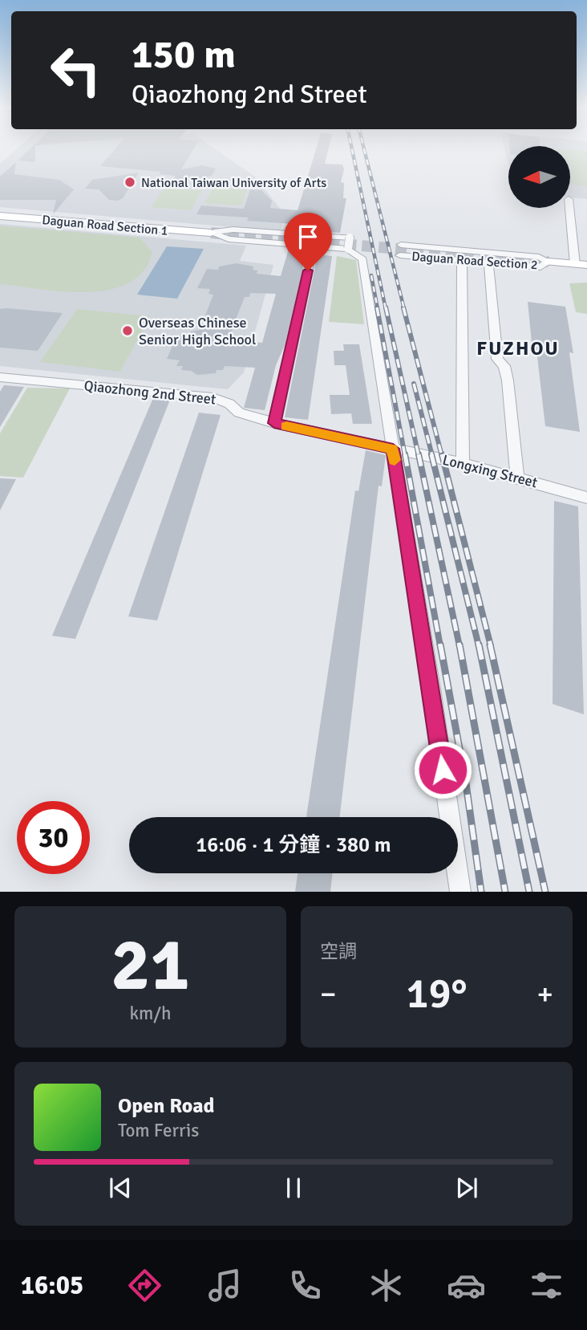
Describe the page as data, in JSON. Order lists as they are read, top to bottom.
{
  "streets": {
    "main road": ["Daguan Road Section 1", "Daguan Road Section 2"],
    "street": ["Qiaozhong 2nd Street", "Longxing Street"]
  },
  "crossings": [
    ["Qiaozhong 2nd Street", "Longxing Street"]
  ],
  "districts": ["FUZHOU"],
  "places": ["National Taiwan University of Arts", "Overseas Chinese Senior High School"],
  "north": "left",
  "page": {
    "turn": ["150 m", "Qiaozhong 2nd Street"],
    "limit": "30",
    "trip": "16:06 · 1 分鐘 · 380 m",
    "tile": [
      ["21", "km/h"],
      "空調"
    ],
    "heat": ["−", "19°", "+"],
    "song": ["Open Road", "Tom Ferris"],
    "tabs": "16:05"
  }
}
